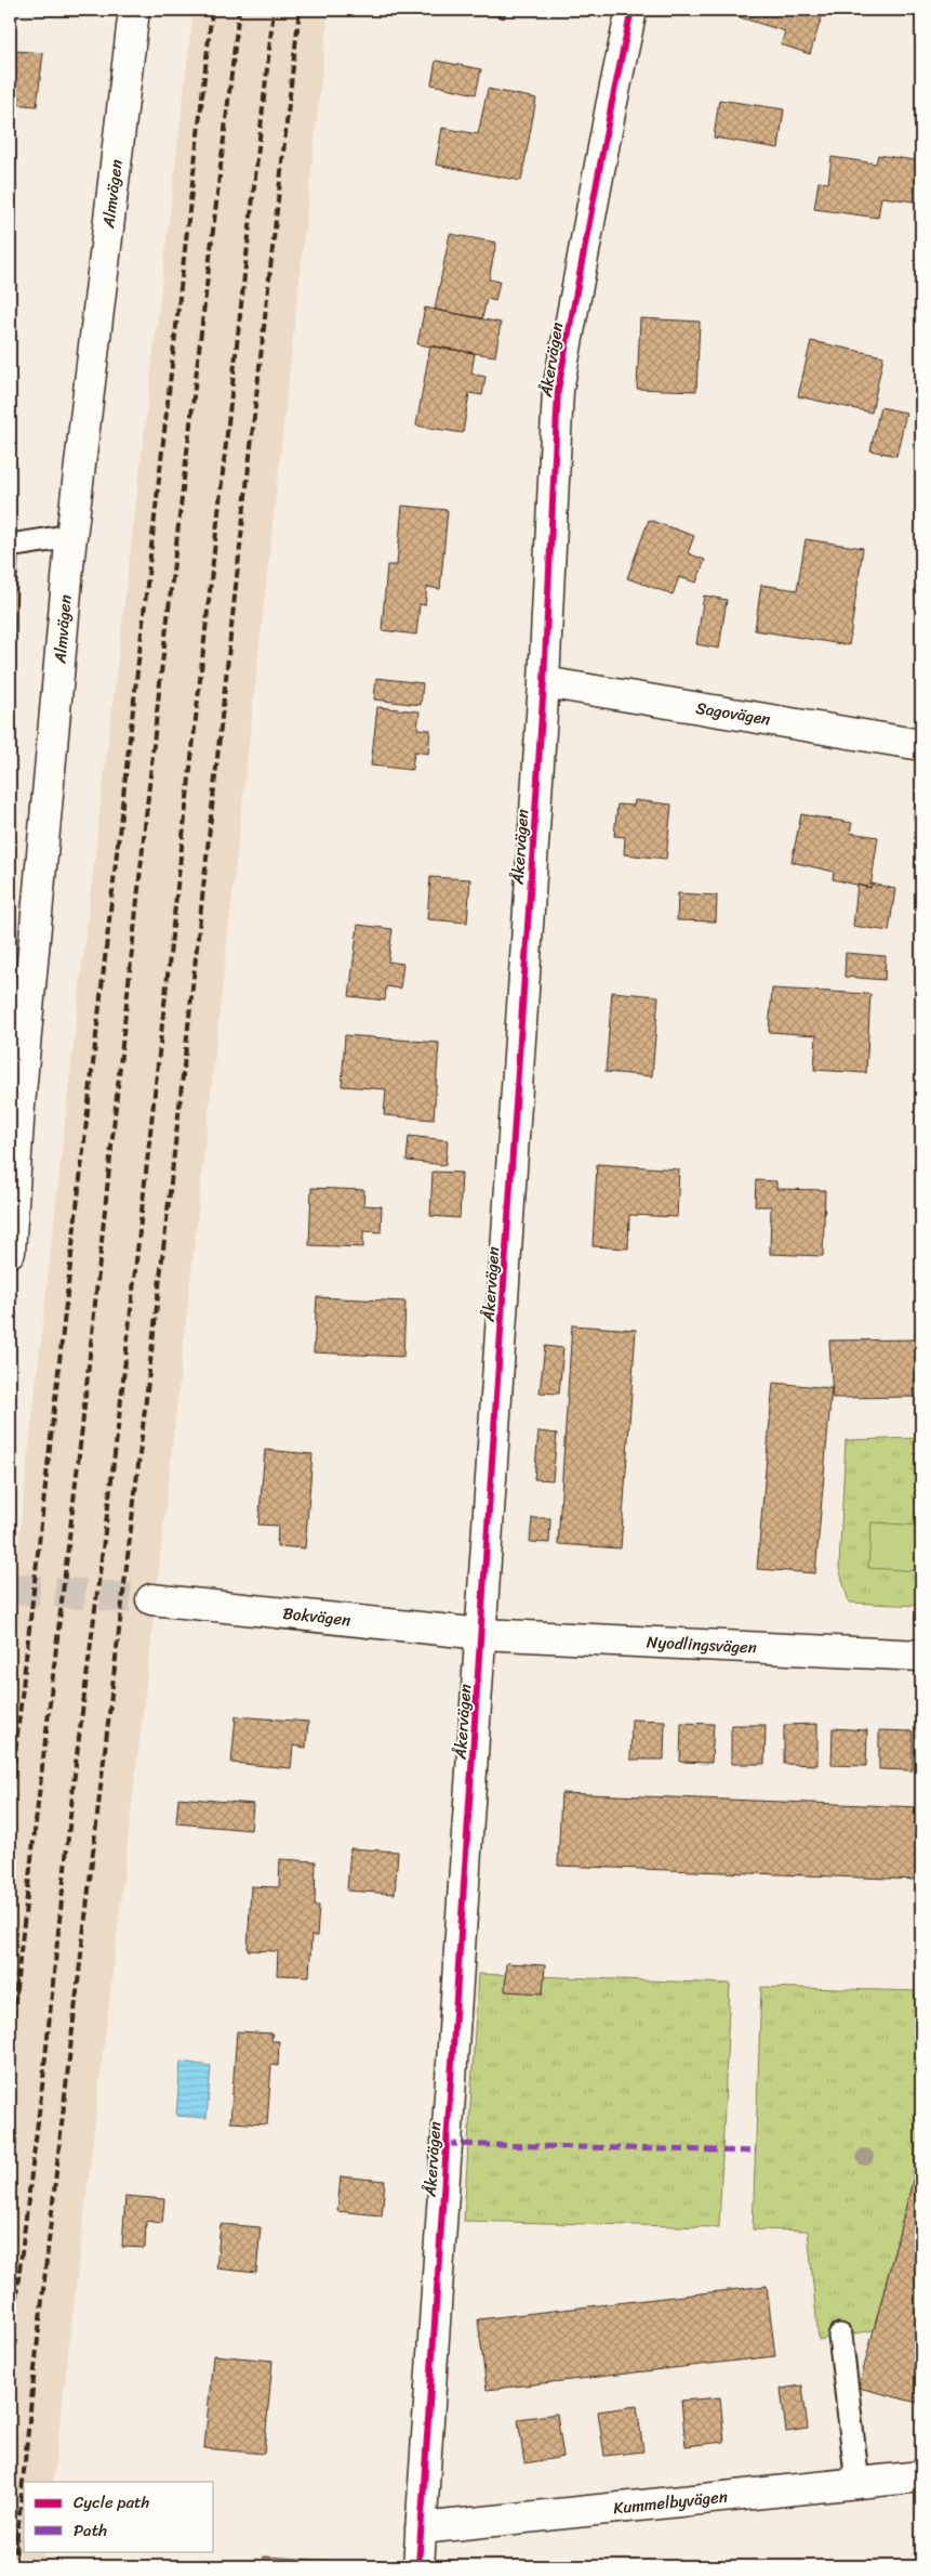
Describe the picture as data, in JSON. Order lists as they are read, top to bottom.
{
  "streets": {
    "street": [
      "Almvägen",
      "Åkervägen",
      "Sagovägen",
      "Bokvägen",
      "Nyodlingsvägen",
      "Kummelbyvägen"
    ]
  },
  "crossings": [
    ["Åkervägen", "Sagovägen"],
    ["Åkervägen", "Bokvägen"],
    ["Åkervägen", "Nyodlingsvägen"],
    ["Åkervägen", "Kummelbyvägen"],
    ["Bokvägen", "Nyodlingsvägen"]
  ],
  "legend": ["Cycle path", "Path"]
}
